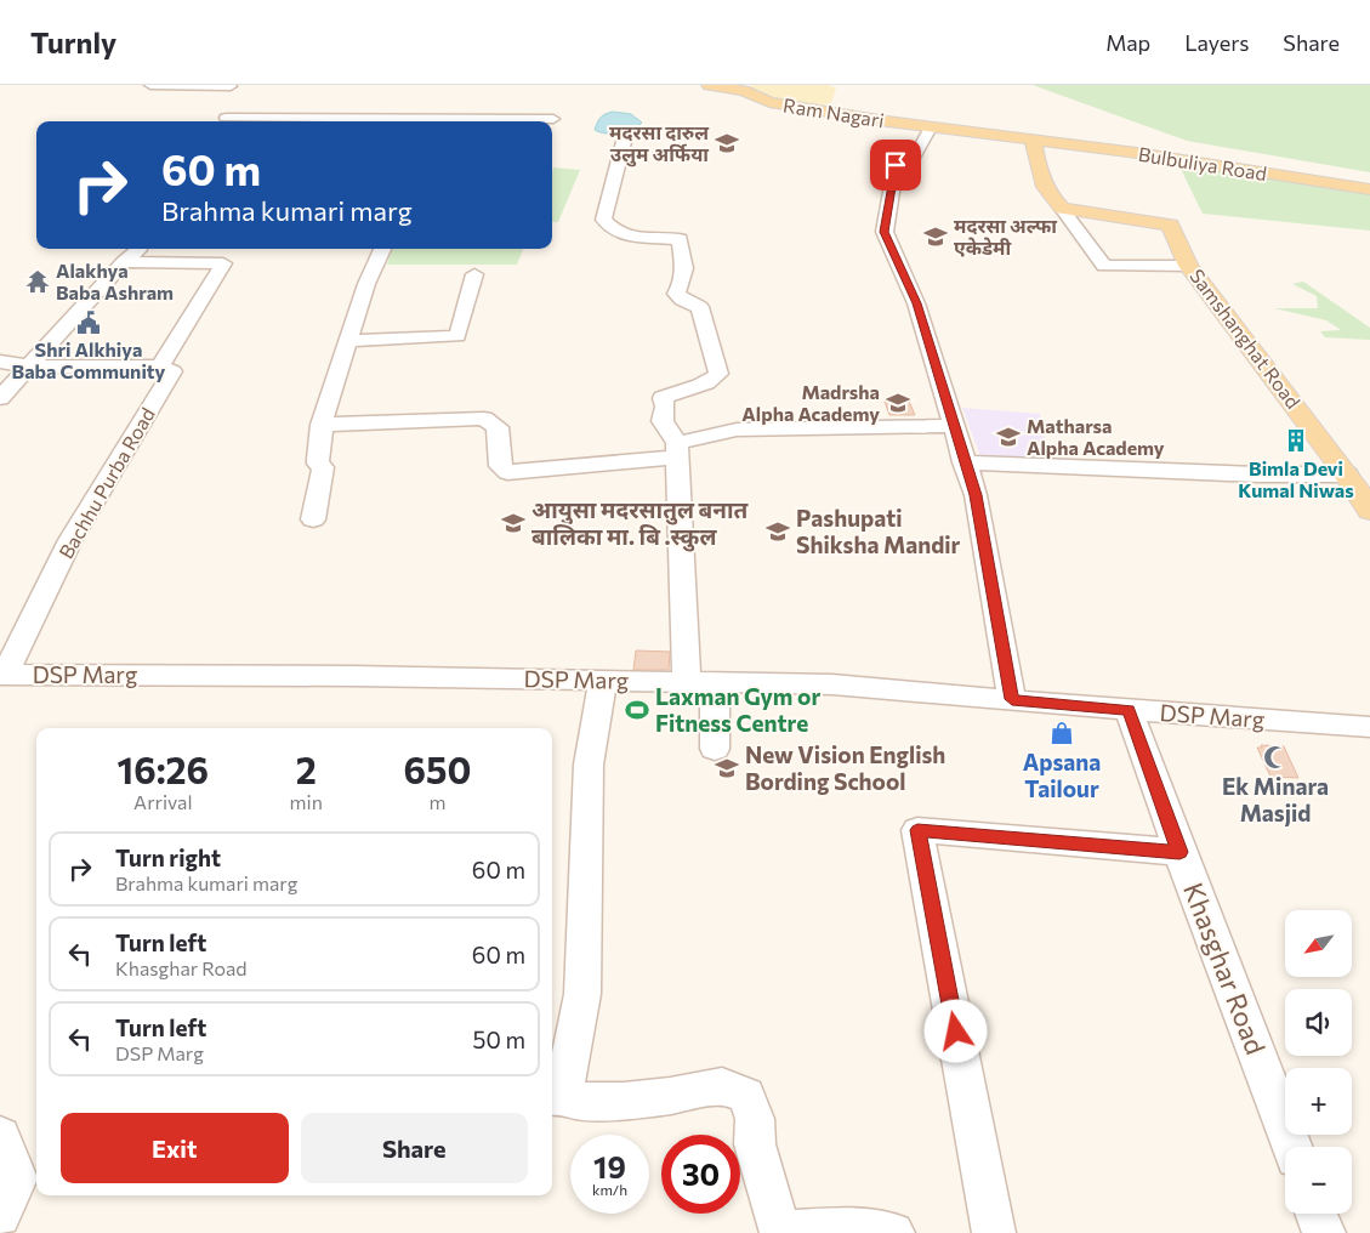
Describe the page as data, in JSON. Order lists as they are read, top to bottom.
{
  "streets": {
    "main road": ["Ram Nagari", "Bulbuliya Road", "Samshanghat Road"],
    "street": ["Bachhu Purba Road", "DSP Marg", "Khasghar Road"]
  },
  "crossings": [
    ["Ram Nagari", "Bulbuliya Road"],
    ["Bachhu Purba Road", "DSP Marg"],
    ["DSP Marg", "Khasghar Road"]
  ],
  "places": {
    "school or university": [
      "मदरसा दारुल उलुम अर्फिया",
      "मदरसा अल्फा एकेडेमी",
      "Madrsha Alpha Academy",
      "Matharsa Alpha Academy",
      "आयुसा मदरसातुल बनात बालिका मा. बि .स्कुल",
      "Pashupati Shiksha Mandir",
      "New Vision English Bording School"
    ],
    "temple": ["Alakhya Baba Ashram"],
    "public building": ["Shri Alkhiya Baba Community"],
    "building": ["Bimla Devi Kumal Niwas"],
    "sports": ["Laxman Gym or Fitness Centre"],
    "shop": ["Apsana Tailour"],
    "mosque": ["Ek Minara Masjid"]
  },
  "north": "bottom left",
  "page": {
    "header": "Turnly",
    "nav": ["Map", "Layers", "Share"],
    "turn": ["60 m", "Brahma kumari marg"],
    "eta": [
      "16:26",
      "Arrival",
      "2",
      "min",
      "650",
      "m"
    ],
    "list": [
      {
        "name": "Turn right",
        "note": "Brahma kumari marg",
        "value": "60 m"
      },
      {
        "name": "Turn left",
        "note": "Khasghar Road",
        "value": "60 m"
      },
      {
        "name": "Turn left",
        "note": "DSP Marg",
        "value": "50 m"
      }
    ],
    "map_buttons": ["+", "−"],
    "buttons": ["Exit", "Share"],
    "speed": "19 km/h",
    "limit": "30"
  }
}
